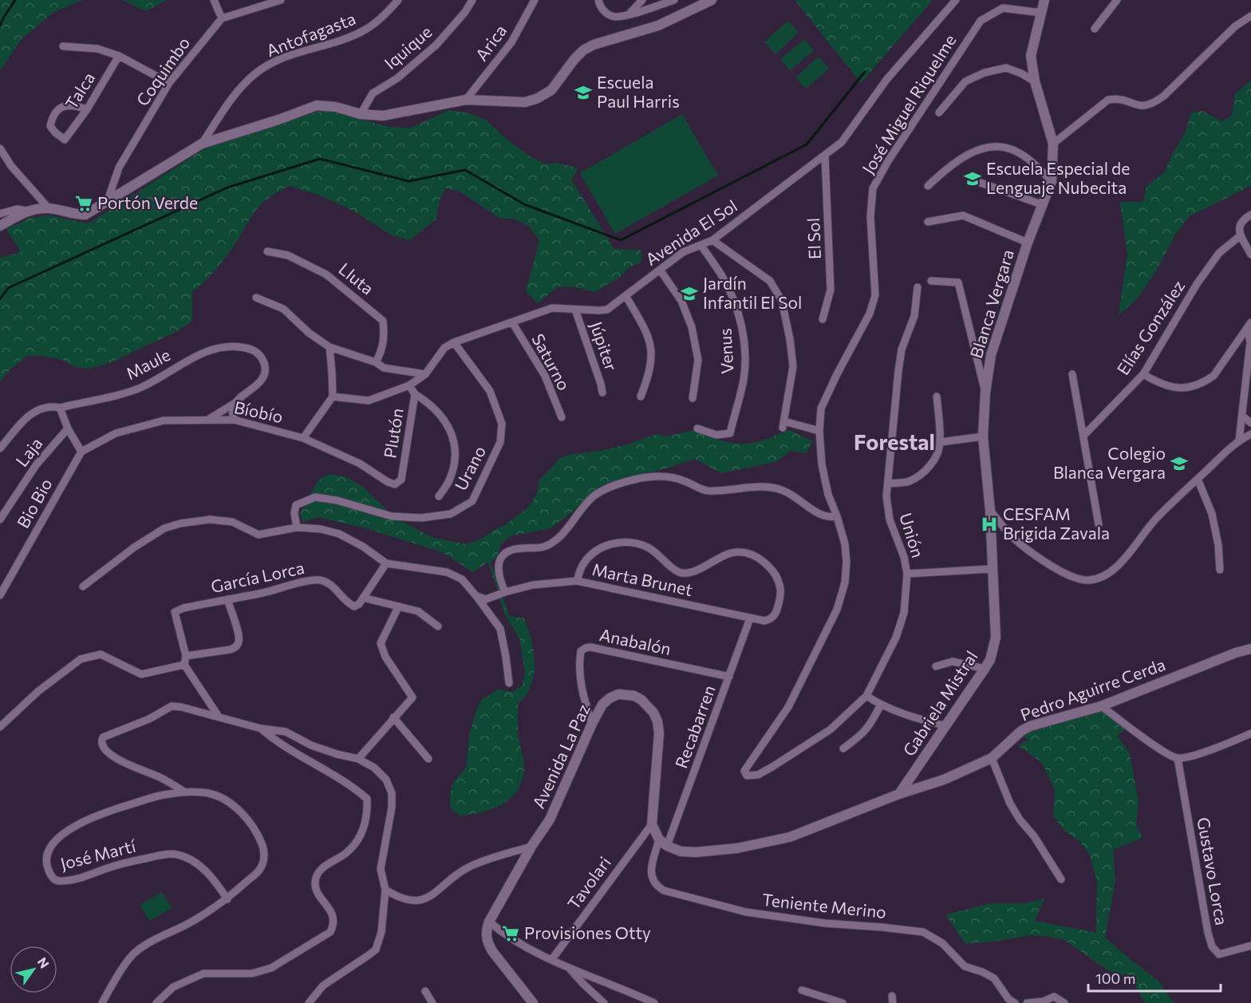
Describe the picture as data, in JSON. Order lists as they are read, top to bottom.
{
  "streets": {
    "street": [
      "Antofagasta",
      "Arica",
      "Iquique",
      "Coquimbo",
      "Talca",
      "José Miguel Riquelme",
      "Avenida El Sol",
      "El Sol",
      "Lluta",
      "Blanca Vergara",
      "Elías González",
      "Júpiter",
      "Venus",
      "Saturno",
      "Maule",
      "Bíobío",
      "Plutón",
      "Laja",
      "Urano",
      "Bio Bio",
      "Unión",
      "García Lorca",
      "Marta Brunet",
      "Anabalón",
      "Pedro Aguirre Cerda",
      "Gabriela Mistral",
      "Recabarren",
      "Avenida La Paz",
      "José Martí",
      "Gustavo Lorca",
      "Tavolari",
      "Teniente Merino"
    ]
  },
  "crossings": [
    ["José Miguel Riquelme", "Blanca Vergara"],
    ["José Miguel Riquelme", "Unión"],
    ["Avenida El Sol", "El Sol"],
    ["Avenida El Sol", "Júpiter"],
    ["Avenida El Sol", "Venus"],
    ["Avenida El Sol", "Saturno"],
    ["Avenida El Sol", "Plutón"],
    ["Avenida El Sol", "Urano"],
    ["Blanca Vergara", "Gabriela Mistral"],
    ["Maule", "Bíobío"],
    ["Bíobío", "Plutón"],
    ["Bíobío", "Bio Bio"],
    ["Marta Brunet", "Recabarren"],
    ["Anabalón", "Recabarren"],
    ["Anabalón", "Avenida La Paz"],
    ["Pedro Aguirre Cerda", "Gabriela Mistral"],
    ["Recabarren", "Avenida La Paz"],
    ["Recabarren", "Teniente Merino"],
    ["Avenida La Paz", "Tavolari"],
    ["Avenida La Paz", "Teniente Merino"]
  ],
  "districts": ["Forestal"],
  "places": {
    "school or university": [
      "Escuela Paul Harris",
      "Escuela Especial de Lenguaje Nubecita",
      "Jardín Infantil El Sol",
      "Colegio Blanca Vergara"
    ],
    "supermarket": ["Portón Verde", "Provisiones Otty"],
    "hospital": ["CESFAM Brigida Zavala"]
  },
  "scale_bar": "100 m",
  "north": "top right"
}
